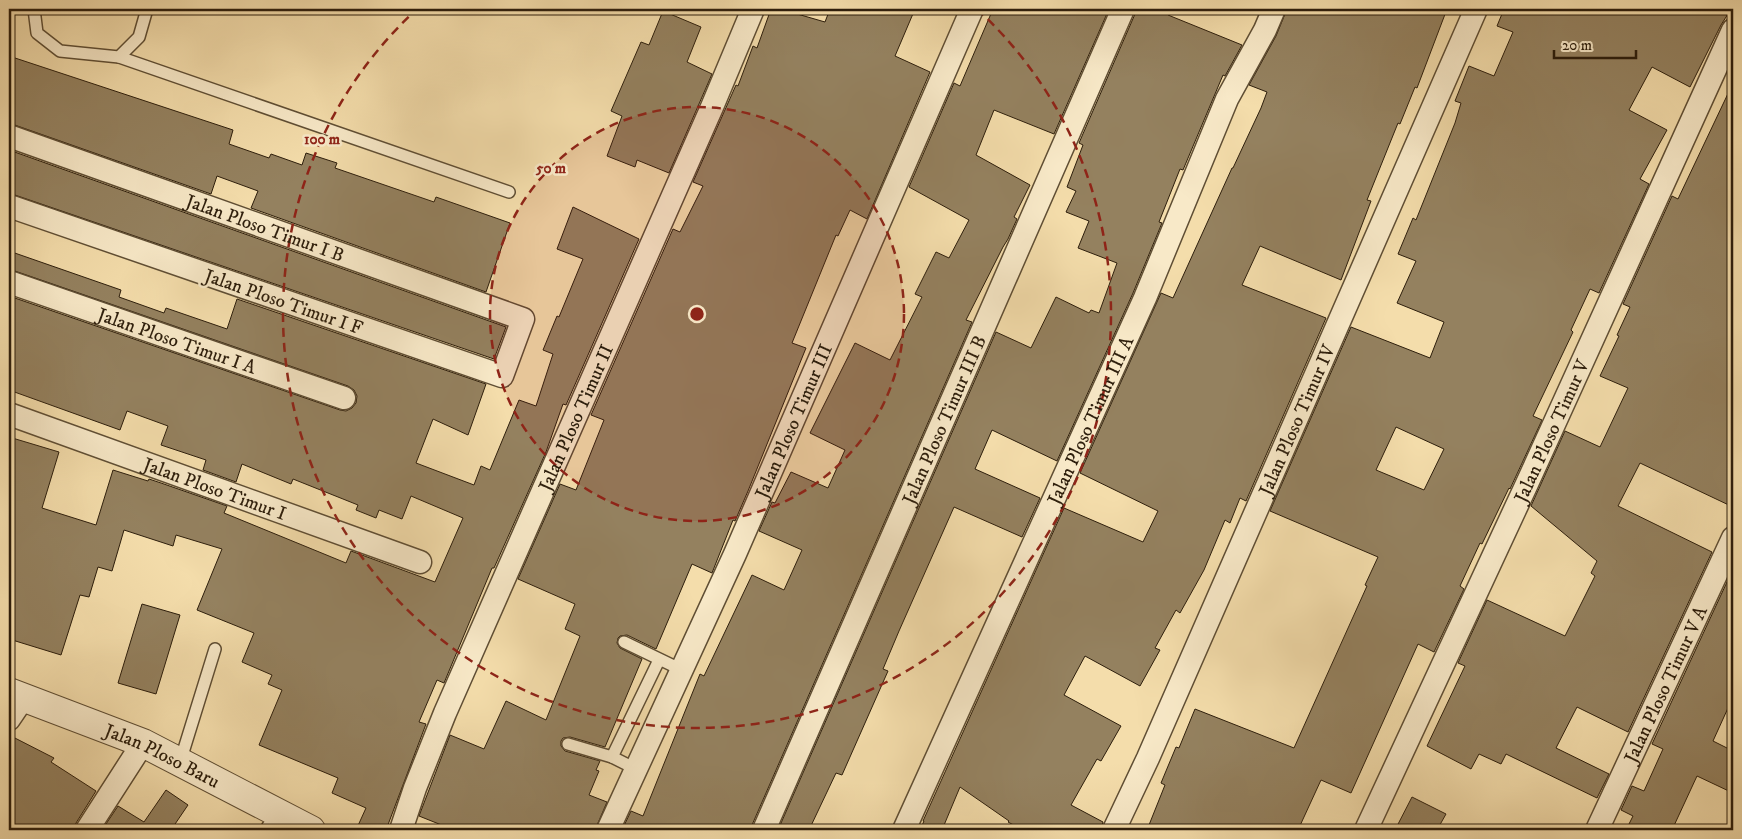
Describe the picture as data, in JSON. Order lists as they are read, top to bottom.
{
  "streets": {
    "street": [
      "Jalan Ploso Timur I B",
      "Jalan Ploso Timur I F",
      "Jalan Ploso Timur I A",
      "Jalan Ploso Timur II",
      "Jalan Ploso Timur III B",
      "Jalan Ploso Timur III A",
      "Jalan Ploso Timur IV",
      "Jalan Ploso Timur III",
      "Jalan Ploso Timur V",
      "Jalan Ploso Timur I",
      "Jalan Ploso Timur V A",
      "Jalan Ploso Baru"
    ]
  },
  "crossings": [
    ["Jalan Ploso Timur I B", "Jalan Ploso Timur I F"]
  ],
  "scale_bar": "20 m",
  "rings": ["100 m", "50 m"]
}
